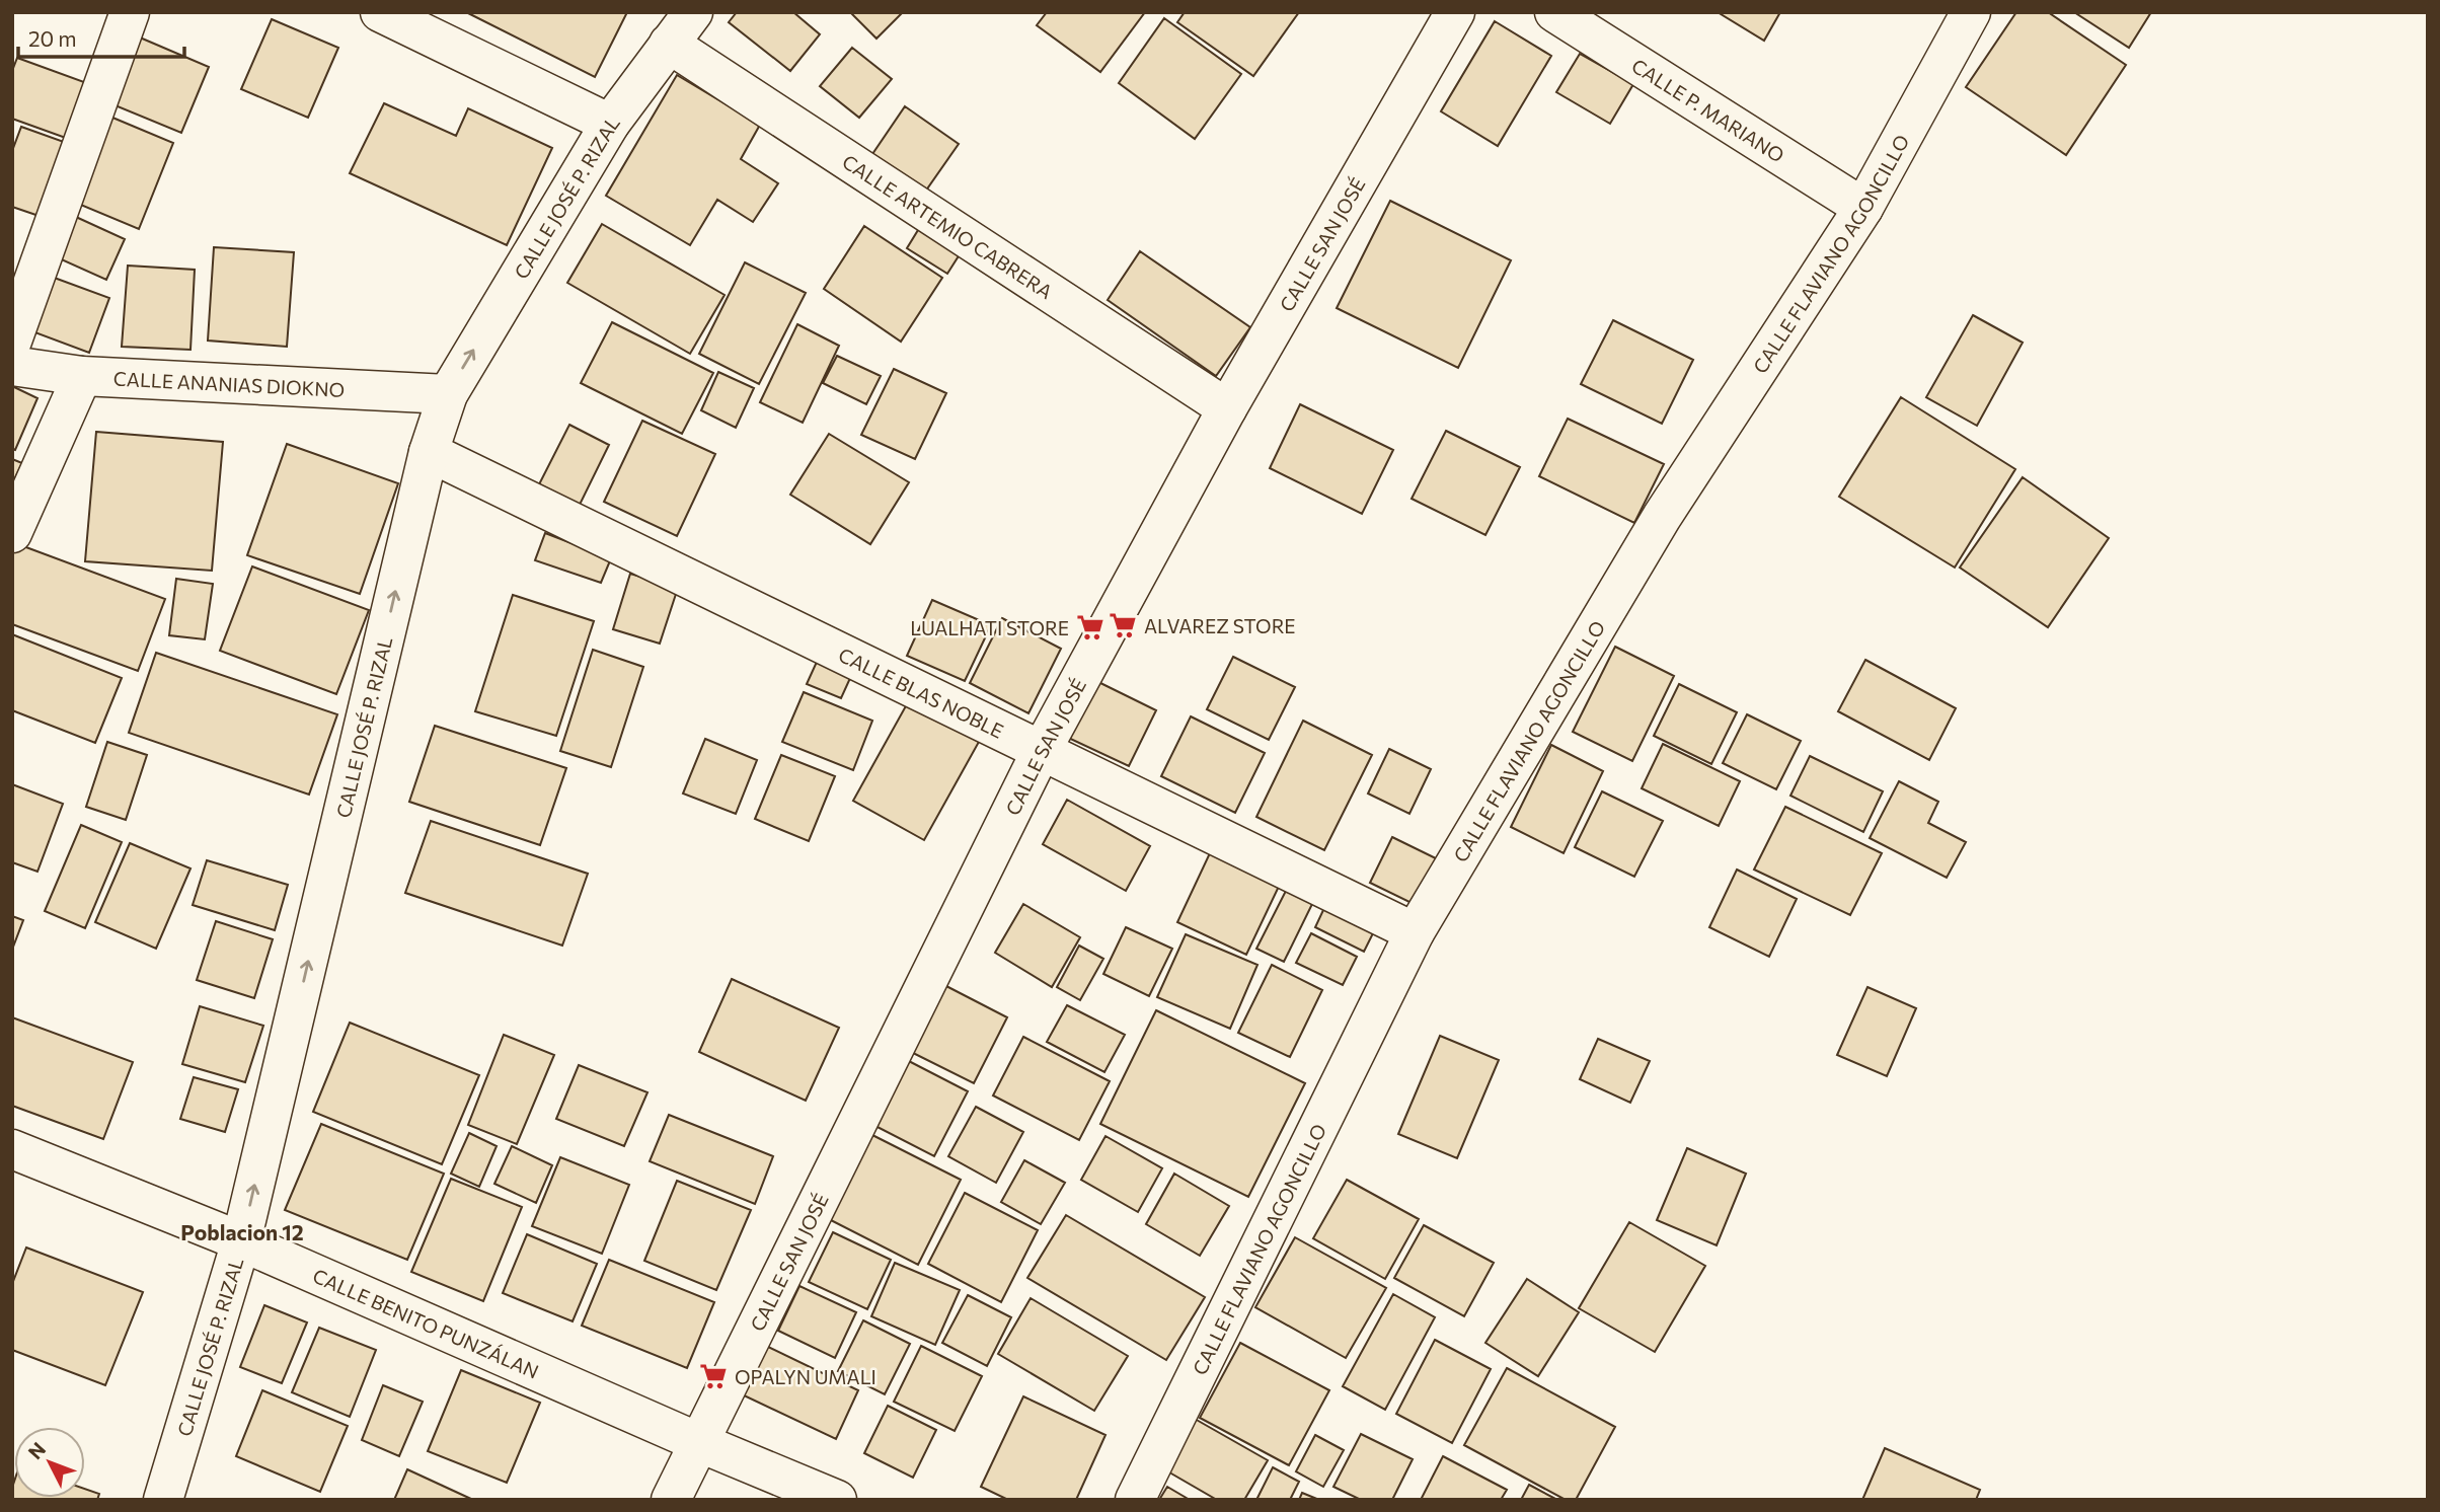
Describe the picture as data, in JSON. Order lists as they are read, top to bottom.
{
  "streets": {
    "street": [
      "CALLE P. MARIANO",
      "CALLE JOSÉ P. RIZAL",
      "CALLE ARTEMIO CABRERA",
      "CALLE SAN JOSÉ",
      "CALLE FLAVIANO AGONCILLO",
      "CALLE ANANIAS DIOKNO",
      "CALLE BLAS NOBLE",
      "CALLE BENITO PUNZÁLAN"
    ]
  },
  "crossings": [
    ["CALLE P. MARIANO", "CALLE FLAVIANO AGONCILLO"],
    ["CALLE JOSÉ P. RIZAL", "CALLE ARTEMIO CABRERA"],
    ["CALLE JOSÉ P. RIZAL", "CALLE ANANIAS DIOKNO"],
    ["CALLE JOSÉ P. RIZAL", "CALLE BLAS NOBLE"],
    ["CALLE JOSÉ P. RIZAL", "CALLE BENITO PUNZÁLAN"],
    ["CALLE ARTEMIO CABRERA", "CALLE SAN JOSÉ"],
    ["CALLE SAN JOSÉ", "CALLE BLAS NOBLE"],
    ["CALLE SAN JOSÉ", "CALLE BENITO PUNZÁLAN"],
    ["CALLE FLAVIANO AGONCILLO", "CALLE BLAS NOBLE"]
  ],
  "one_way": ["CALLE JOSÉ P. RIZAL"],
  "districts": ["Poblacion 12"],
  "places": {
    "supermarket": ["ALVAREZ STORE", "LUALHATI STORE", "OPALYN UMALI"]
  },
  "scale_bar": "20 m",
  "north": "top left"
}
